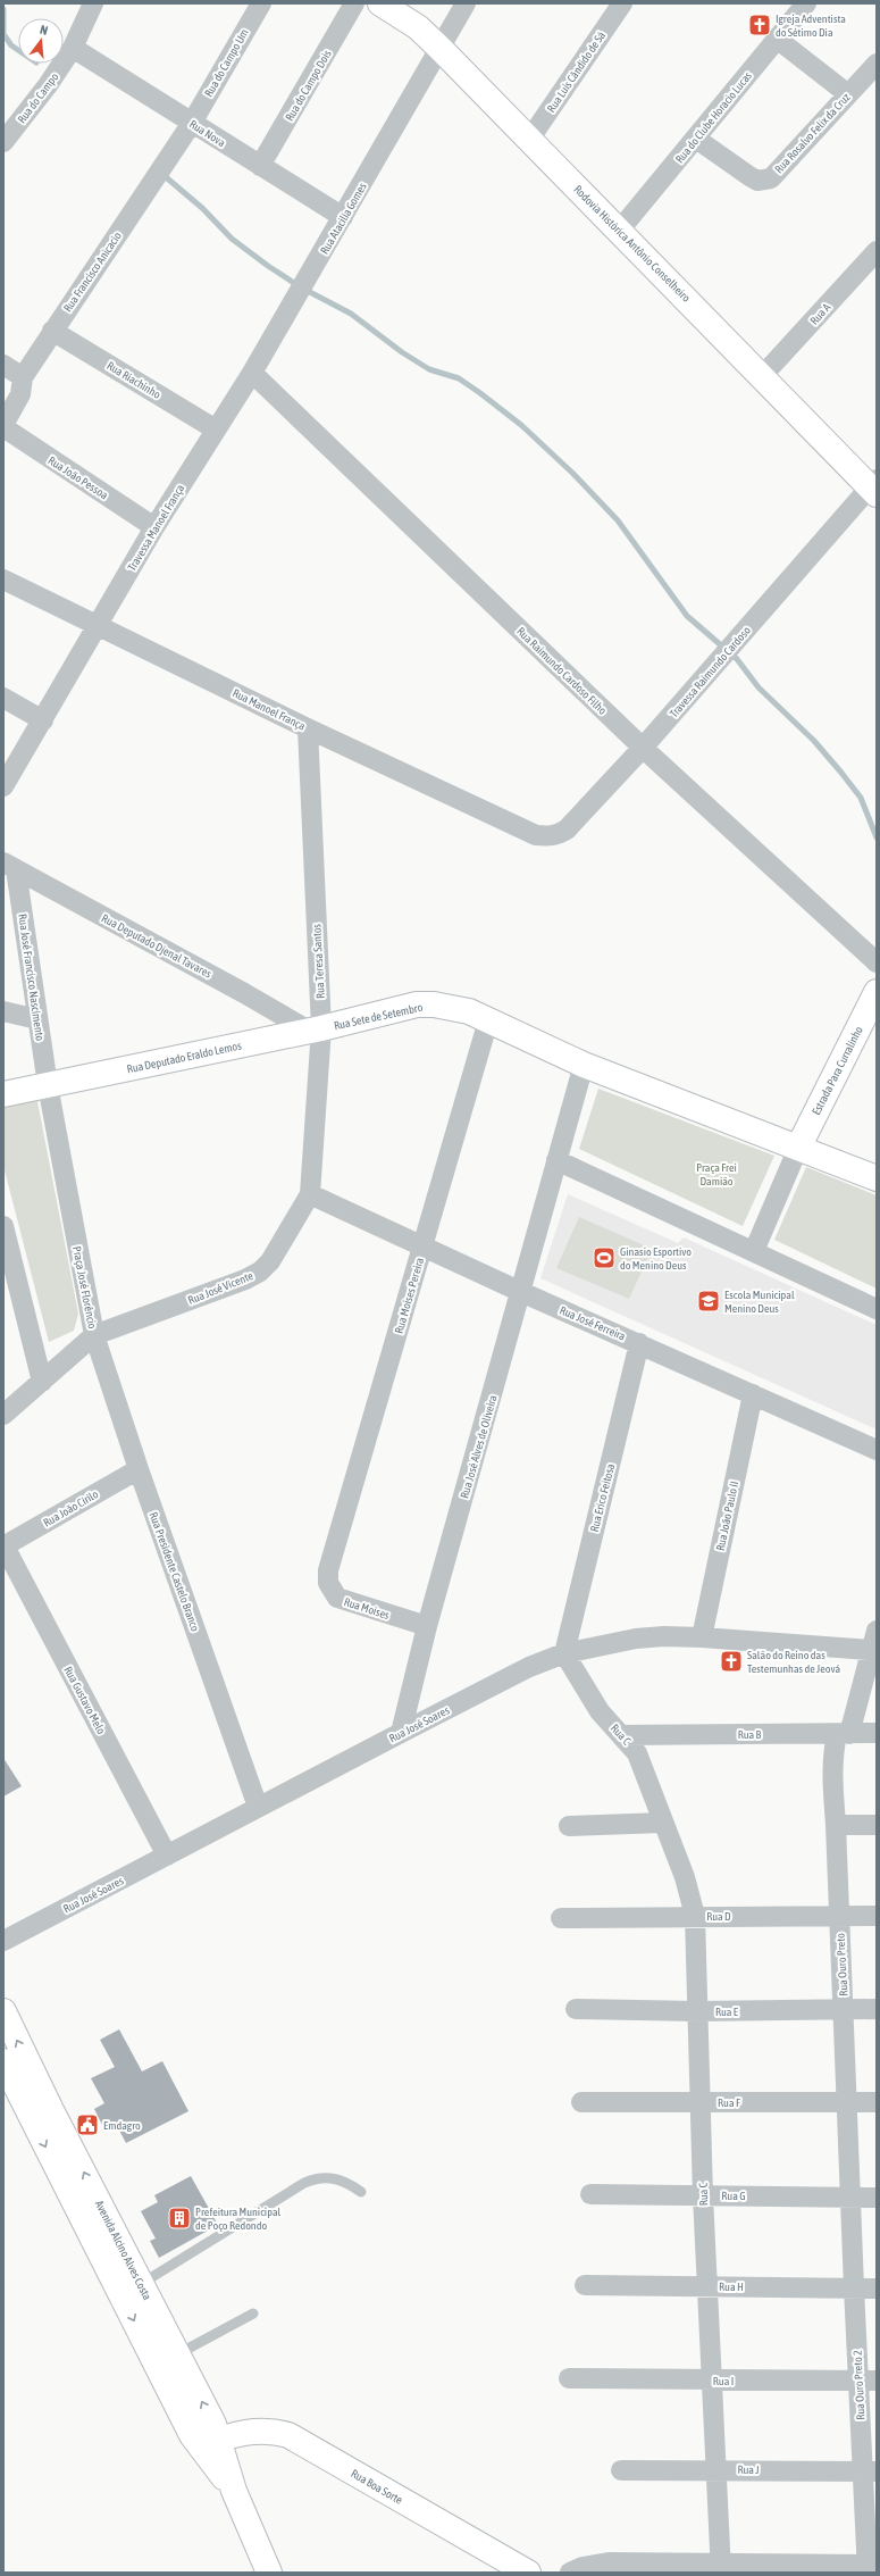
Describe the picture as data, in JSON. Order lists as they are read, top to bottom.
{
  "streets": {
    "street": [
      "Rua do Campo Um",
      "Rua Luís Cândido de Sá",
      "Rua do Campo Dois",
      "Rua do Campo",
      "Rua do Clube Horacio Lucas",
      "Rua Nova",
      "Rua Rosalvo Felix da Cruz",
      "Rua Atacilia Gomes",
      "Rodovia Histórica Antônio Conselheiro",
      "Rua Francisco Anicacio",
      "Rua A",
      "Rua Riachinho",
      "Rua João Pessoa",
      "Travessa Manoel França",
      "Rua Raimundo Cardoso Filho",
      "Travessa Raimundo Cardoso",
      "Rua Manoel França",
      "Rua Deputado Djenal Tavares",
      "Rua Teresa Santos",
      "Rua José Francisco Nascimento",
      "Rua Sete de Setembro",
      "Rua Deputado Eraldo Lemos",
      "Estrada Para Curralinho",
      "Praça José Florêncio",
      "Rua José Vicente",
      "Rua Moises Pereira",
      "Rua José Ferreira",
      "Rua José Alves de Oliveira",
      "Rua Erico Feitosa",
      "Rua João Cirilo",
      "Rua João Paulo II",
      "Rua Presidente Castelo Branco",
      "Rua Moises",
      "Rua Gustavo Melo",
      "Rua José Soares",
      "Rua C",
      "Rua B",
      "Rua D",
      "Rua Ouro Preto",
      "Rua E",
      "Rua F",
      "Rua G",
      "Avenida Alcino Alves Costa",
      "Rua H",
      "Rua I",
      "Rua Ouro Preto 2",
      "Rua J",
      "Rua Boa Sorte"
    ]
  },
  "crossings": [
    ["Rua do Campo Um", "Rua Nova"],
    ["Rua do Campo Um", "Rua Francisco Anicacio"],
    ["Rua Luís Cândido de Sá", "Rodovia Histórica Antônio Conselheiro"],
    ["Rua do Campo Dois", "Rua Nova"],
    ["Rua do Campo", "Rua Nova"],
    ["Rua do Clube Horacio Lucas", "Rua Rosalvo Felix da Cruz"],
    ["Rua do Clube Horacio Lucas", "Rodovia Histórica Antônio Conselheiro"],
    ["Rua Nova", "Rua Atacilia Gomes"],
    ["Rua Nova", "Rua Francisco Anicacio"],
    ["Rua Atacilia Gomes", "Rodovia Histórica Antônio Conselheiro"],
    ["Rua Atacilia Gomes", "Rua Riachinho"],
    ["Rua Atacilia Gomes", "Travessa Manoel França"],
    ["Rua Atacilia Gomes", "Rua Raimundo Cardoso Filho"],
    ["Rodovia Histórica Antônio Conselheiro", "Rua A"],
    ["Rodovia Histórica Antônio Conselheiro", "Travessa Raimundo Cardoso"],
    ["Rua Francisco Anicacio", "Rua Riachinho"],
    ["Rua Francisco Anicacio", "Rua João Pessoa"],
    ["Rua Riachinho", "Travessa Manoel França"],
    ["Rua João Pessoa", "Travessa Manoel França"],
    ["Travessa Manoel França", "Rua Manoel França"],
    ["Rua Raimundo Cardoso Filho", "Travessa Raimundo Cardoso"],
    ["Travessa Raimundo Cardoso", "Rua Manoel França"],
    ["Rua Manoel França", "Rua Teresa Santos"],
    ["Rua Deputado Djenal Tavares", "Rua Teresa Santos"],
    ["Rua Deputado Djenal Tavares", "Rua José Francisco Nascimento"],
    ["Rua Deputado Djenal Tavares", "Rua Sete de Setembro"],
    ["Rua Deputado Djenal Tavares", "Rua Deputado Eraldo Lemos"],
    ["Rua Teresa Santos", "Rua Sete de Setembro"],
    ["Rua Teresa Santos", "Rua Deputado Eraldo Lemos"],
    ["Rua Teresa Santos", "Rua José Vicente"],
    ["Rua Teresa Santos", "Rua José Ferreira"],
    ["Rua José Francisco Nascimento", "Rua Deputado Eraldo Lemos"],
    ["Rua José Francisco Nascimento", "Praça José Florêncio"],
    ["Rua Sete de Setembro", "Rua Deputado Eraldo Lemos"],
    ["Rua Sete de Setembro", "Rua Moises Pereira"],
    ["Rua Deputado Eraldo Lemos", "Praça José Florêncio"],
    ["Praça José Florêncio", "Rua José Vicente"],
    ["Praça José Florêncio", "Rua Presidente Castelo Branco"],
    ["Rua José Vicente", "Rua José Ferreira"],
    ["Rua José Vicente", "Rua Presidente Castelo Branco"],
    ["Rua Moises Pereira", "Rua José Ferreira"],
    ["Rua Moises Pereira", "Rua Moises"],
    ["Rua José Ferreira", "Rua José Alves de Oliveira"],
    ["Rua José Ferreira", "Rua Erico Feitosa"],
    ["Rua José Ferreira", "Rua João Paulo II"],
    ["Rua José Alves de Oliveira", "Rua Moises"],
    ["Rua José Alves de Oliveira", "Rua José Soares"],
    ["Rua Erico Feitosa", "Rua José Soares"],
    ["Rua Erico Feitosa", "Rua C"],
    ["Rua João Cirilo", "Rua Presidente Castelo Branco"],
    ["Rua João Cirilo", "Rua Gustavo Melo"],
    ["Rua João Paulo II", "Rua José Soares"],
    ["Rua Presidente Castelo Branco", "Rua José Soares"],
    ["Rua Gustavo Melo", "Rua José Soares"],
    ["Rua José Soares", "Rua C"],
    ["Rua José Soares", "Rua Ouro Preto"],
    ["Rua C", "Rua B"],
    ["Rua C", "Rua D"],
    ["Rua C", "Rua E"],
    ["Rua C", "Rua F"],
    ["Rua C", "Rua G"],
    ["Rua C", "Rua H"],
    ["Rua C", "Rua I"],
    ["Rua C", "Rua J"],
    ["Rua B", "Rua Ouro Preto"],
    ["Rua D", "Rua Ouro Preto"],
    ["Rua Ouro Preto", "Rua E"],
    ["Rua Ouro Preto", "Rua F"],
    ["Rua Ouro Preto", "Rua G"],
    ["Rua Ouro Preto", "Rua Ouro Preto 2"],
    ["Rua G", "Rua Ouro Preto 2"],
    ["Avenida Alcino Alves Costa", "Rua Boa Sorte"],
    ["Rua H", "Rua Ouro Preto 2"],
    ["Rua I", "Rua Ouro Preto 2"],
    ["Rua Ouro Preto 2", "Rua J"]
  ],
  "parks": ["Praça Frei Damião"],
  "places": {
    "church": ["Igreja Adventista do Sétimo Dia", "Salão do Reino das Testemunhas de Jeová"],
    "sports": ["Ginasio Esportivo do Menino Deus"],
    "school or university": ["Escola Municipal Menino Deus"],
    "public building": ["Emdagro"],
    "building": ["Prefeitura Municipal de Poço Redondo"]
  },
  "north": "top"
}
